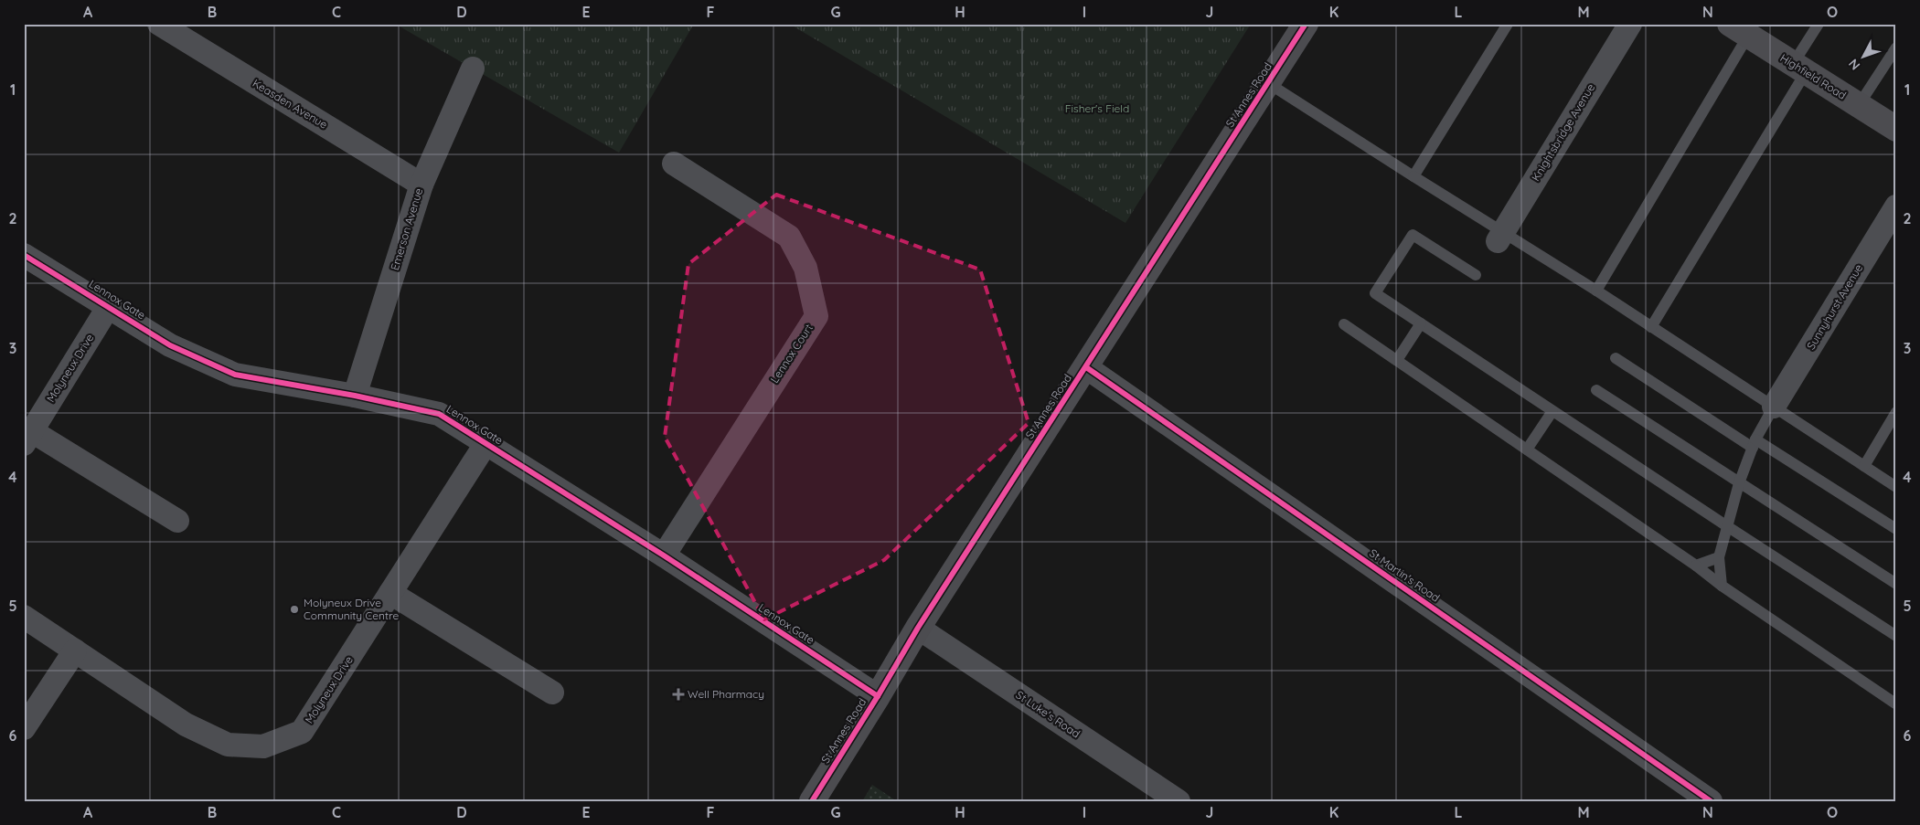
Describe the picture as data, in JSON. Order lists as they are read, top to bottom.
{
  "streets": {
    "street": [
      "Highfield Road",
      "St Annes Road",
      "Keasden Avenue",
      "Knightsbridge Avenue",
      "Emerson Avenue",
      "Lennox Gate",
      "Sunnyhurst Avenue",
      "Lennox Court",
      "Molyneux Drive",
      "St Martin's Road",
      "St Luke's Road"
    ]
  },
  "crossings": [
    ["St Annes Road", "Lennox Gate"],
    ["St Annes Road", "St Martin's Road"],
    ["St Annes Road", "St Luke's Road"],
    ["Keasden Avenue", "Emerson Avenue"],
    ["Emerson Avenue", "Lennox Gate"],
    ["Lennox Gate", "Lennox Court"],
    ["Lennox Gate", "Molyneux Drive"]
  ],
  "parks": ["Fisher's Field"],
  "places": {
    "other": ["Molyneux Drive Community Centre"],
    "health": ["Well Pharmacy"]
  },
  "north": "bottom left",
  "grid": {
    "columns": [
      "A",
      "B",
      "C",
      "D",
      "E",
      "F",
      "G",
      "H",
      "I",
      "J",
      "K",
      "L",
      "M",
      "N",
      "O"
    ],
    "rows": [
      "1",
      "2",
      "3",
      "4",
      "5",
      "6"
    ]
  }
}
